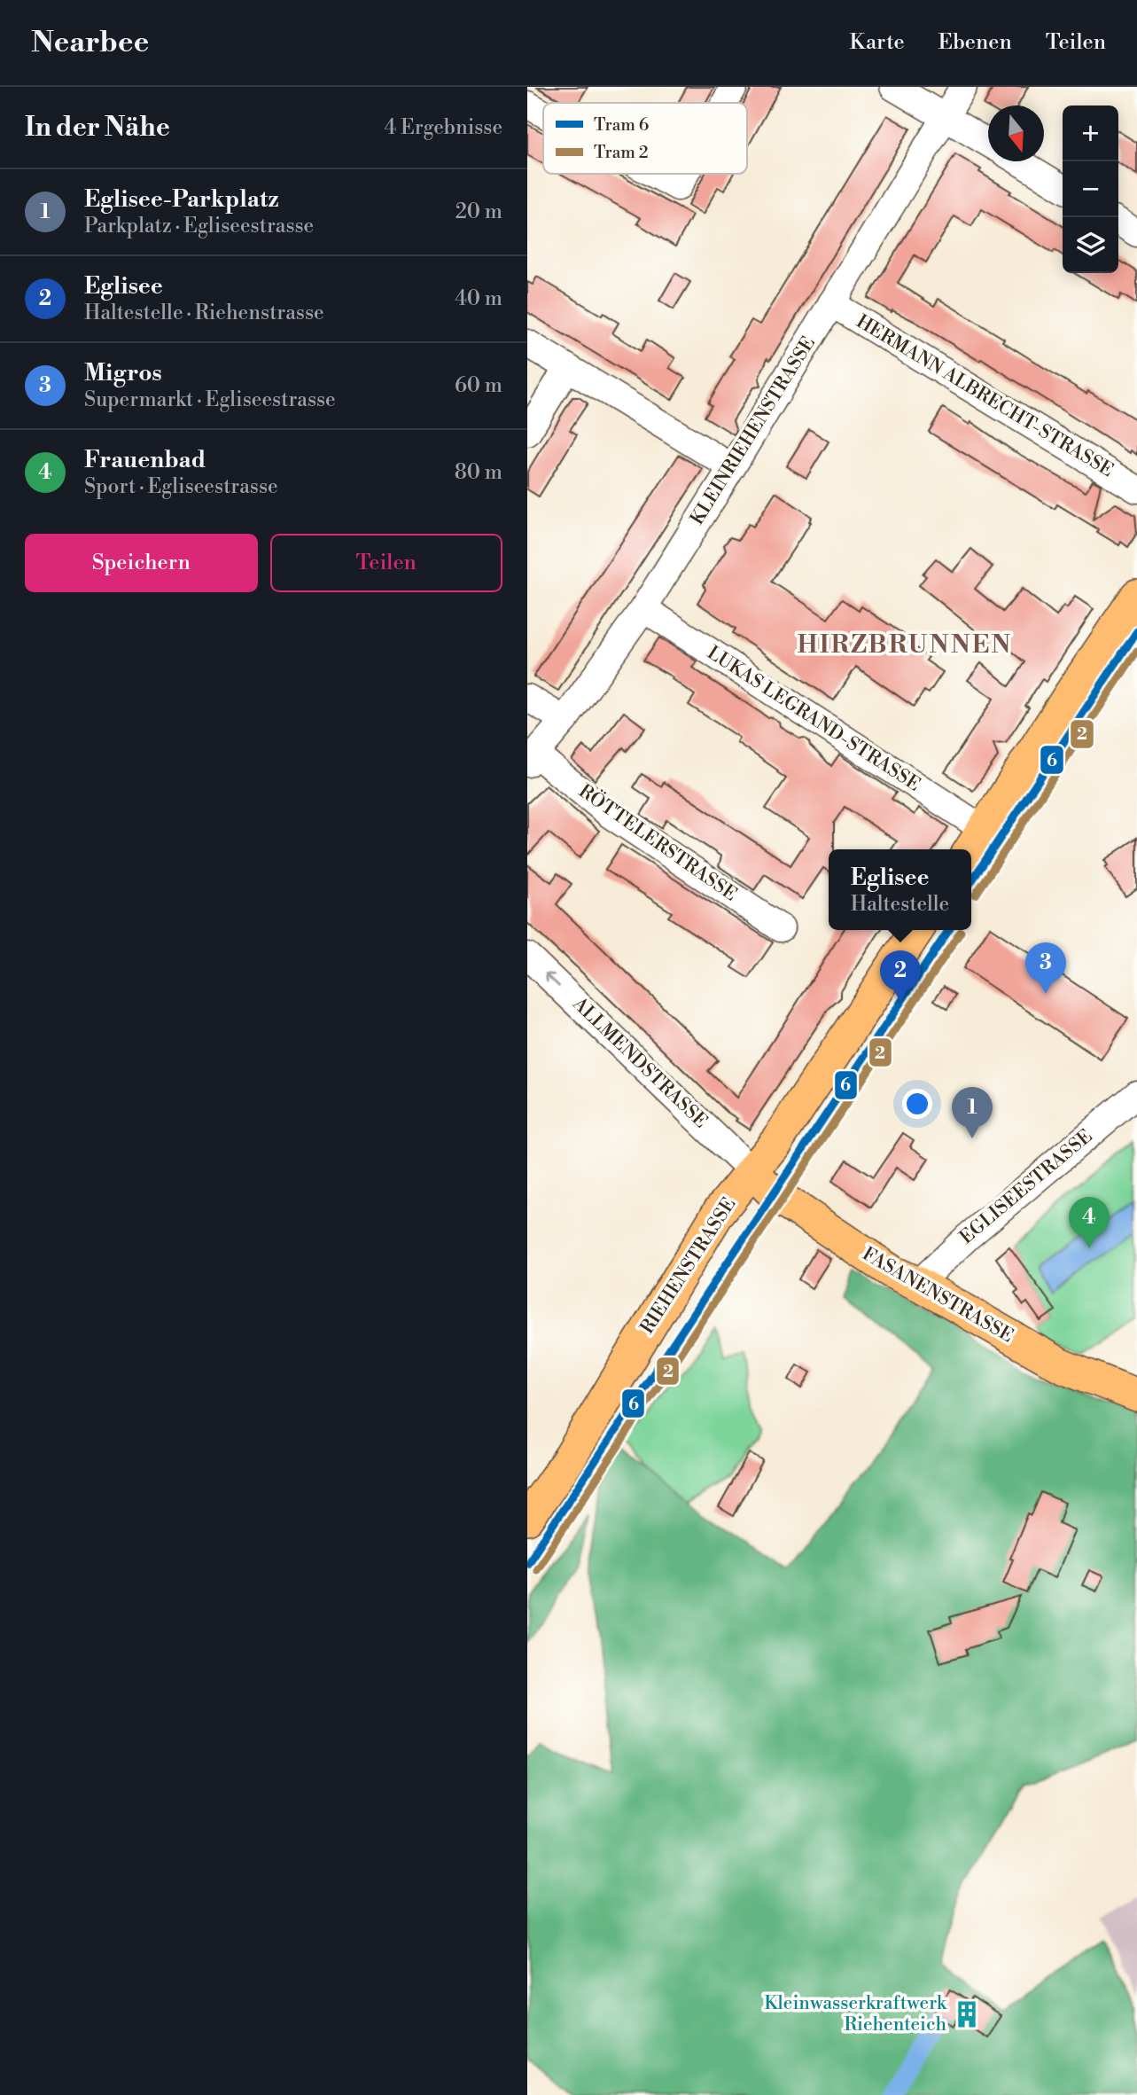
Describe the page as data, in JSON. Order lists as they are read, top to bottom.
{
  "streets": {
    "main road": ["RIEHENSTRASSE", "FASANENSTRASSE"],
    "street": [
      "HERMANN ALBRECHT-STRASSE",
      "KLEINRIEHENSTRASSE",
      "LUKAS LEGRAND-STRASSE",
      "RÖTTELERSTRASSE",
      "ALLMENDSTRASSE",
      "EGLISEESTRASSE"
    ]
  },
  "crossings": [
    ["HERMANN ALBRECHT-STRASSE", "KLEINRIEHENSTRASSE"],
    ["KLEINRIEHENSTRASSE", "LUKAS LEGRAND-STRASSE"],
    ["KLEINRIEHENSTRASSE", "RÖTTELERSTRASSE"],
    ["ALLMENDSTRASSE", "RIEHENSTRASSE"],
    ["ALLMENDSTRASSE", "FASANENSTRASSE"],
    ["EGLISEESTRASSE", "FASANENSTRASSE"],
    ["RIEHENSTRASSE", "FASANENSTRASSE"]
  ],
  "one_way": ["ALLMENDSTRASSE"],
  "districts": ["HIRZBRUNNEN"],
  "places": {
    "building": ["Kleinwasserkraftwerk Riehenteich"]
  },
  "lines": ["tram line 6", "tram line 2"],
  "legend": ["Tram 6", "Tram 2"],
  "north": "bottom",
  "page": {
    "header": "Nearbee",
    "nav": ["Karte", "Ebenen", "Teilen"],
    "heading": ["In der Nähe", "4 Ergebnisse"],
    "map_buttons": ["+", "−"],
    "list": [
      {
        "mark": "1",
        "name": "Eglisee-Parkplatz",
        "note": "Parkplatz · Egliseestrasse",
        "value": "20 m"
      },
      {
        "mark": "2",
        "name": "Eglisee",
        "note": "Haltestelle · Riehenstrasse",
        "value": "40 m"
      },
      {
        "mark": "3",
        "name": "Migros",
        "note": "Supermarkt · Egliseestrasse",
        "value": "60 m"
      },
      {
        "mark": "4",
        "name": "Frauenbad",
        "note": "Sport · Egliseestrasse",
        "value": "80 m"
      }
    ],
    "buttons": ["Speichern", "Teilen"],
    "popup": ["Eglisee", "Haltestelle"],
    "pins": [
      "3",
      "2",
      "1",
      "4"
    ]
  }
}
